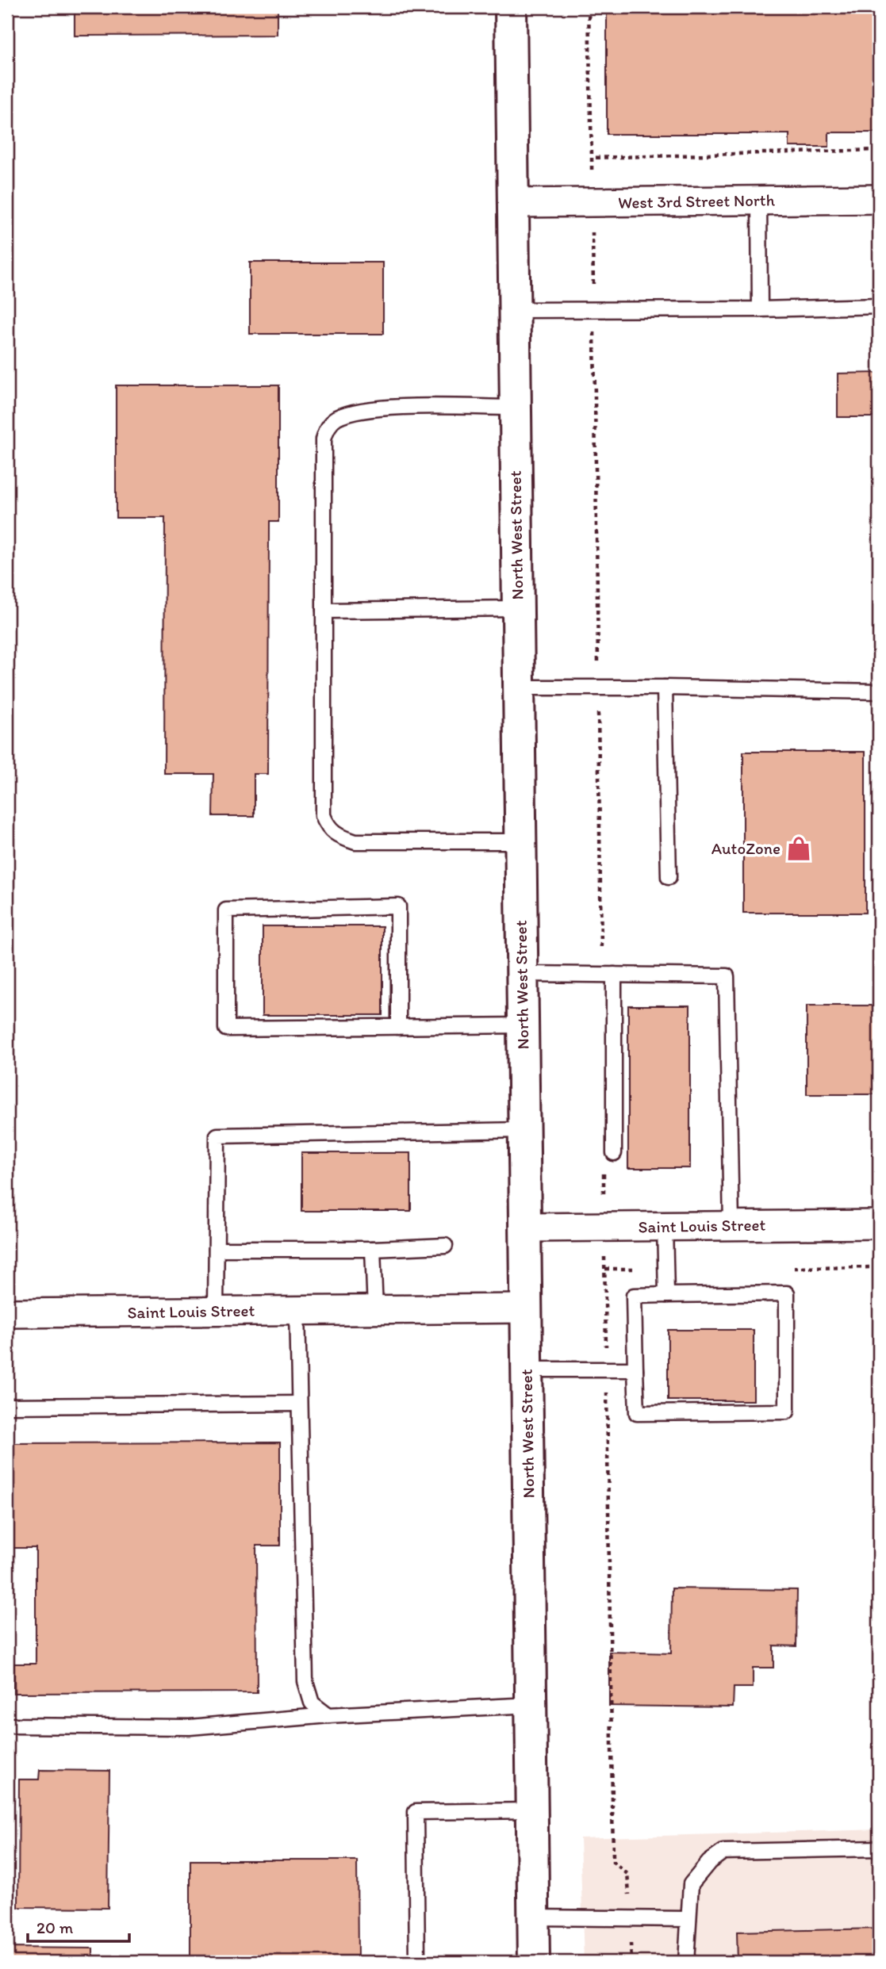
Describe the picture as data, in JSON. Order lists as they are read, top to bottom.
{
  "streets": {
    "main road": ["North West Street"],
    "street": ["West 3rd Street North", "Saint Louis Street"]
  },
  "crossings": [
    ["West 3rd Street North", "North West Street"],
    ["North West Street", "Saint Louis Street"]
  ],
  "places": {
    "shop": ["AutoZone"]
  },
  "scale_bar": "20 m"
}
